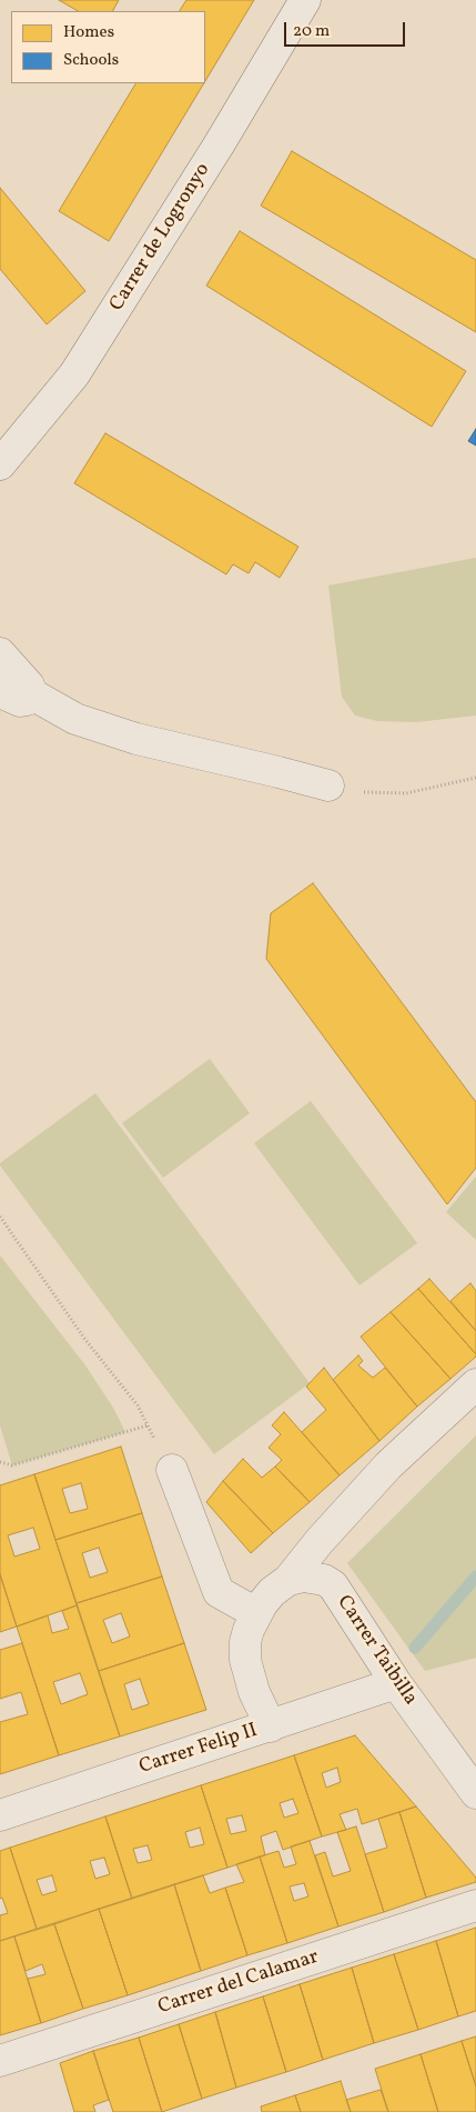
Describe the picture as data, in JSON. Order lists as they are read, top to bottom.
{
  "streets": {
    "street": [
      "Carrer de Logronyo",
      "Carrer Taibilla",
      "Carrer Felip II",
      "Carrer del Calamar"
    ]
  },
  "crossings": [
    ["Carrer Taibilla", "Carrer Felip II"]
  ],
  "legend": ["Homes", "Schools"],
  "scale_bar": "20 m"
}
